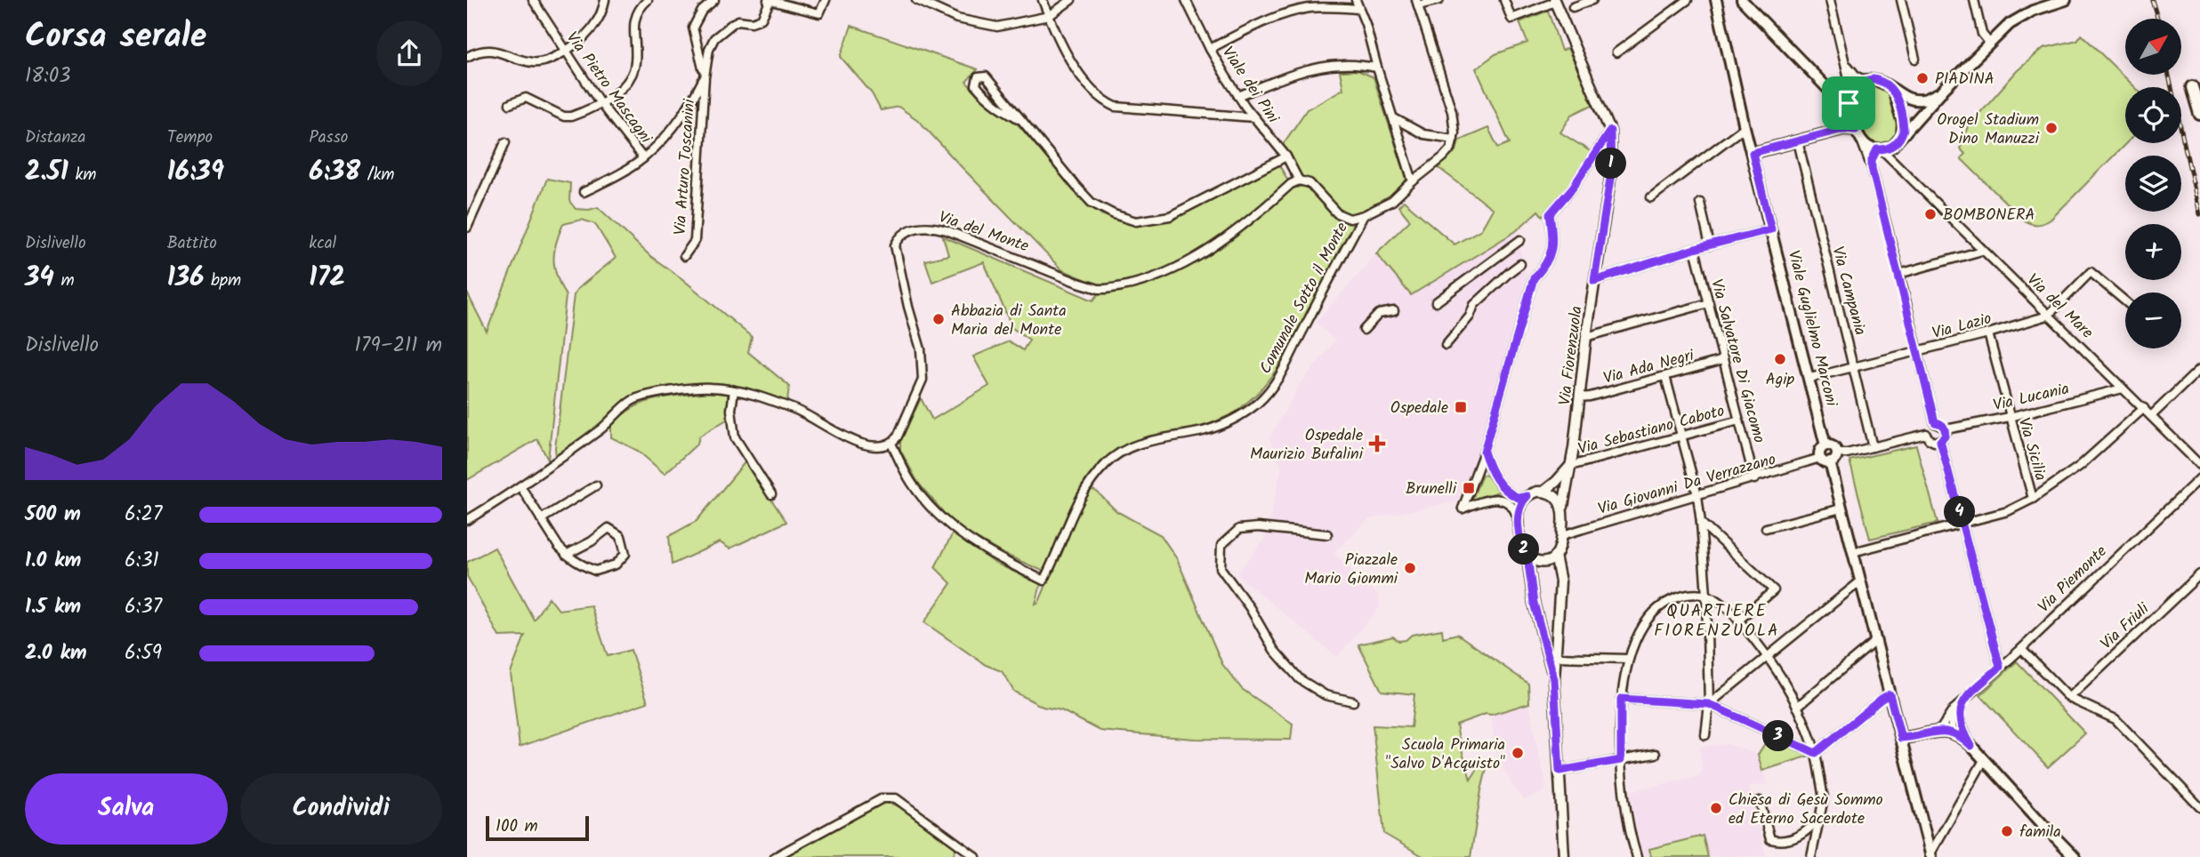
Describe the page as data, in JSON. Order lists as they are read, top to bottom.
{
  "streets": {
    "main road": ["Viale Guglielmo Marconi"],
    "street": [
      "Viale dei Pini",
      "Via Pietro Mascagni",
      "Via Arturo Toscanini",
      "Via del Monte",
      "Via Campania",
      "Comunale Sotto il Monte",
      "Via del Mare",
      "Via Lazio",
      "Via Fiorenzuola",
      "Via Salvatore Di Giacomo",
      "Via Ada Negri",
      "Via Lucania",
      "Via Sebastiano Caboto",
      "Via Sicilia",
      "Via Giovanni Da Verrazzano",
      "Via Piemonte",
      "Via Friuli"
    ]
  },
  "crossings": [
    ["Viale dei Pini", "Via del Monte"],
    ["Via del Monte", "Comunale Sotto il Monte"],
    ["Via Campania", "Via Lazio"],
    ["Via del Mare", "Via Lazio"],
    ["Via del Mare", "Via Lucania"],
    ["Via Lazio", "Viale Guglielmo Marconi"],
    ["Via Lazio", "Via Sicilia"],
    ["Viale Guglielmo Marconi", "Via Giovanni Da Verrazzano"],
    ["Via Fiorenzuola", "Via Ada Negri"],
    ["Via Fiorenzuola", "Via Sebastiano Caboto"],
    ["Via Fiorenzuola", "Via Giovanni Da Verrazzano"],
    ["Via Salvatore Di Giacomo", "Via Ada Negri"],
    ["Via Salvatore Di Giacomo", "Via Sebastiano Caboto"],
    ["Via Salvatore Di Giacomo", "Via Giovanni Da Verrazzano"],
    ["Via Lucania", "Via Sicilia"]
  ],
  "districts": ["QUARTIERE FIORENZUOLA"],
  "places": {
    "other": [
      "PIADINA",
      "Orogel Stadium Dino Manuzzi",
      "BOMBONERA",
      "Abbazia di Santa Maria del Monte",
      "Agip",
      "Piazzale Mario Giommi",
      "Scuola Primaria \"Salvo D'Acquisto\"",
      "Chiesa di Gesù Sommo ed Eterno Sacerdote",
      "famila"
    ],
    "transit": ["Ospedale", "Brunelli"],
    "health": ["Ospedale Maurizio Bufalini"]
  },
  "scale_bar": "100 m",
  "north": "top right",
  "page": {
    "heading": ["Corsa serale", "18:03"],
    "map_buttons": ["+", "−"],
    "stats": [
      ["Distanza", "2.51 km"],
      ["Tempo", "16:39"],
      ["Passo", "6:38 /km"],
      ["Dislivello", "34 m"],
      ["Battito", "136 bpm"],
      ["kcal", "172"]
    ],
    "pins": [
      "1",
      "4",
      "2",
      "3"
    ],
    "chart": ["Dislivello", "179–211 m"],
    "list": [
      {
        "name": "500 m",
        "note": "6:27"
      },
      {
        "name": "1.0 km",
        "note": "6:31"
      },
      {
        "name": "1.5 km",
        "note": "6:37"
      },
      {
        "name": "2.0 km",
        "note": "6:59"
      }
    ],
    "buttons": ["Salva", "Condividi"],
    "scale": "100 m"
  }
}
